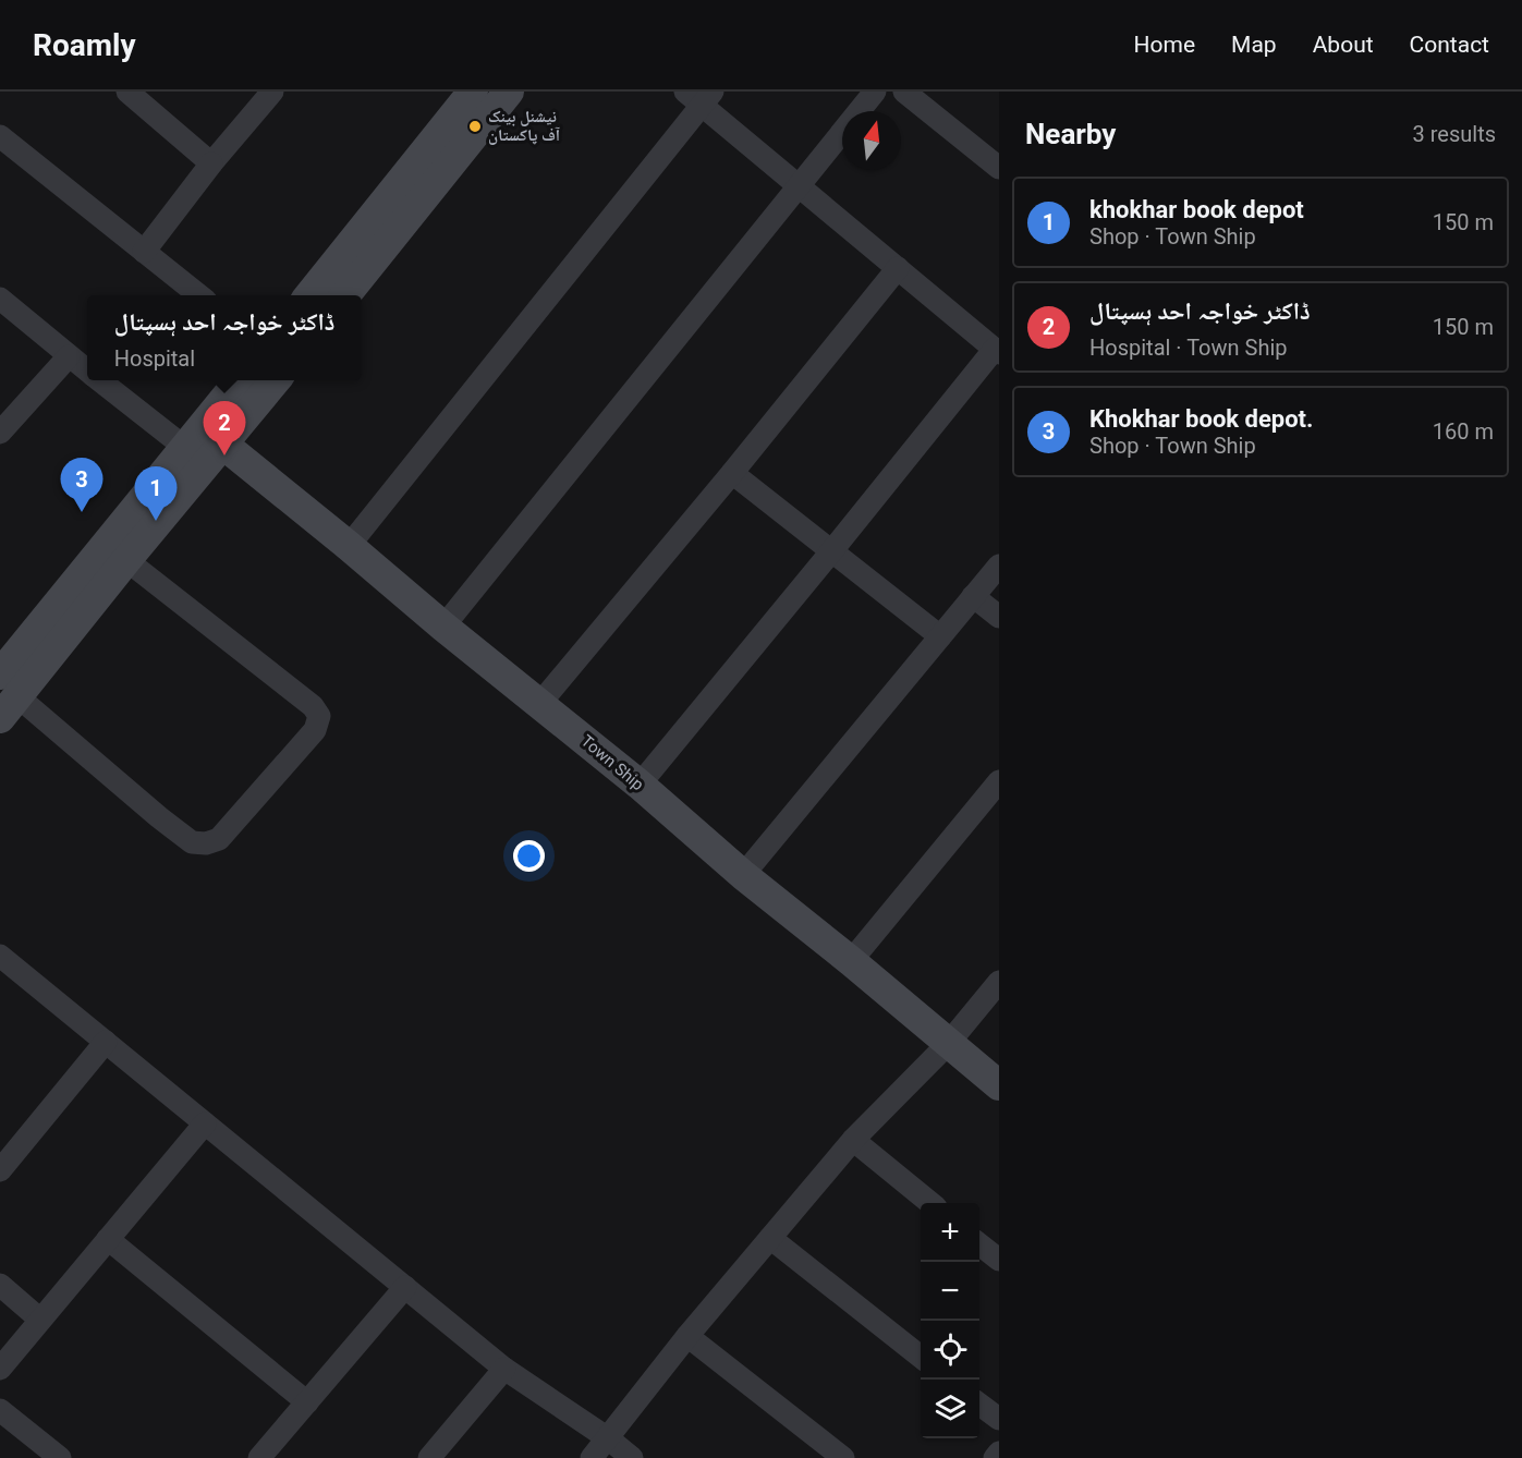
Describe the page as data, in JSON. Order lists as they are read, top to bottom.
{
  "streets": {
    "main road": ["Town Ship"]
  },
  "places": ["نیشنل بینک آف پاکستان"],
  "north": "top",
  "page": {
    "header": "Roamly",
    "nav": [
      "Home",
      "Map",
      "About",
      "Contact"
    ],
    "heading": ["Nearby", "3 results"],
    "list": [
      {
        "mark": "1",
        "name": "khokhar book depot",
        "note": "Shop · Town Ship",
        "value": "150 m"
      },
      {
        "mark": "2",
        "name": "ڈاکٹر خواجہ احد ہسپتال",
        "note": "Hospital · Town Ship",
        "value": "150 m"
      },
      {
        "mark": "3",
        "name": "Khokhar book depot.",
        "note": "Shop · Town Ship",
        "value": "160 m"
      }
    ],
    "popup": ["ڈاکٹر خواجہ احد ہسپتال", "Hospital"],
    "pins": ["2", "3", "1"],
    "map_buttons": ["+", "−"]
  }
}
